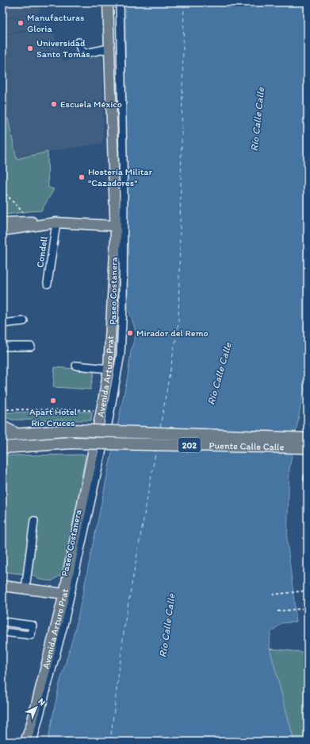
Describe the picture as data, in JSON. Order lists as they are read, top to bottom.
{
  "streets": {
    "highway": ["202", "Puente Calle Calle"],
    "main road": ["Avenida Arturo Prat"],
    "street": ["Condell", "Paseo Costanera"]
  },
  "crossings": [
    ["202", "Puente Calle Calle"]
  ],
  "water": ["Río Calle Calle"],
  "places": [
    "Manufacturas Gloria",
    "Universidad Santo Tomás",
    "Escuela México",
    "Hostería Militar \"Cazadores\"",
    "Mirador del Remo",
    "Apart Hotel Río Cruces"
  ],
  "north": "top right"
}
